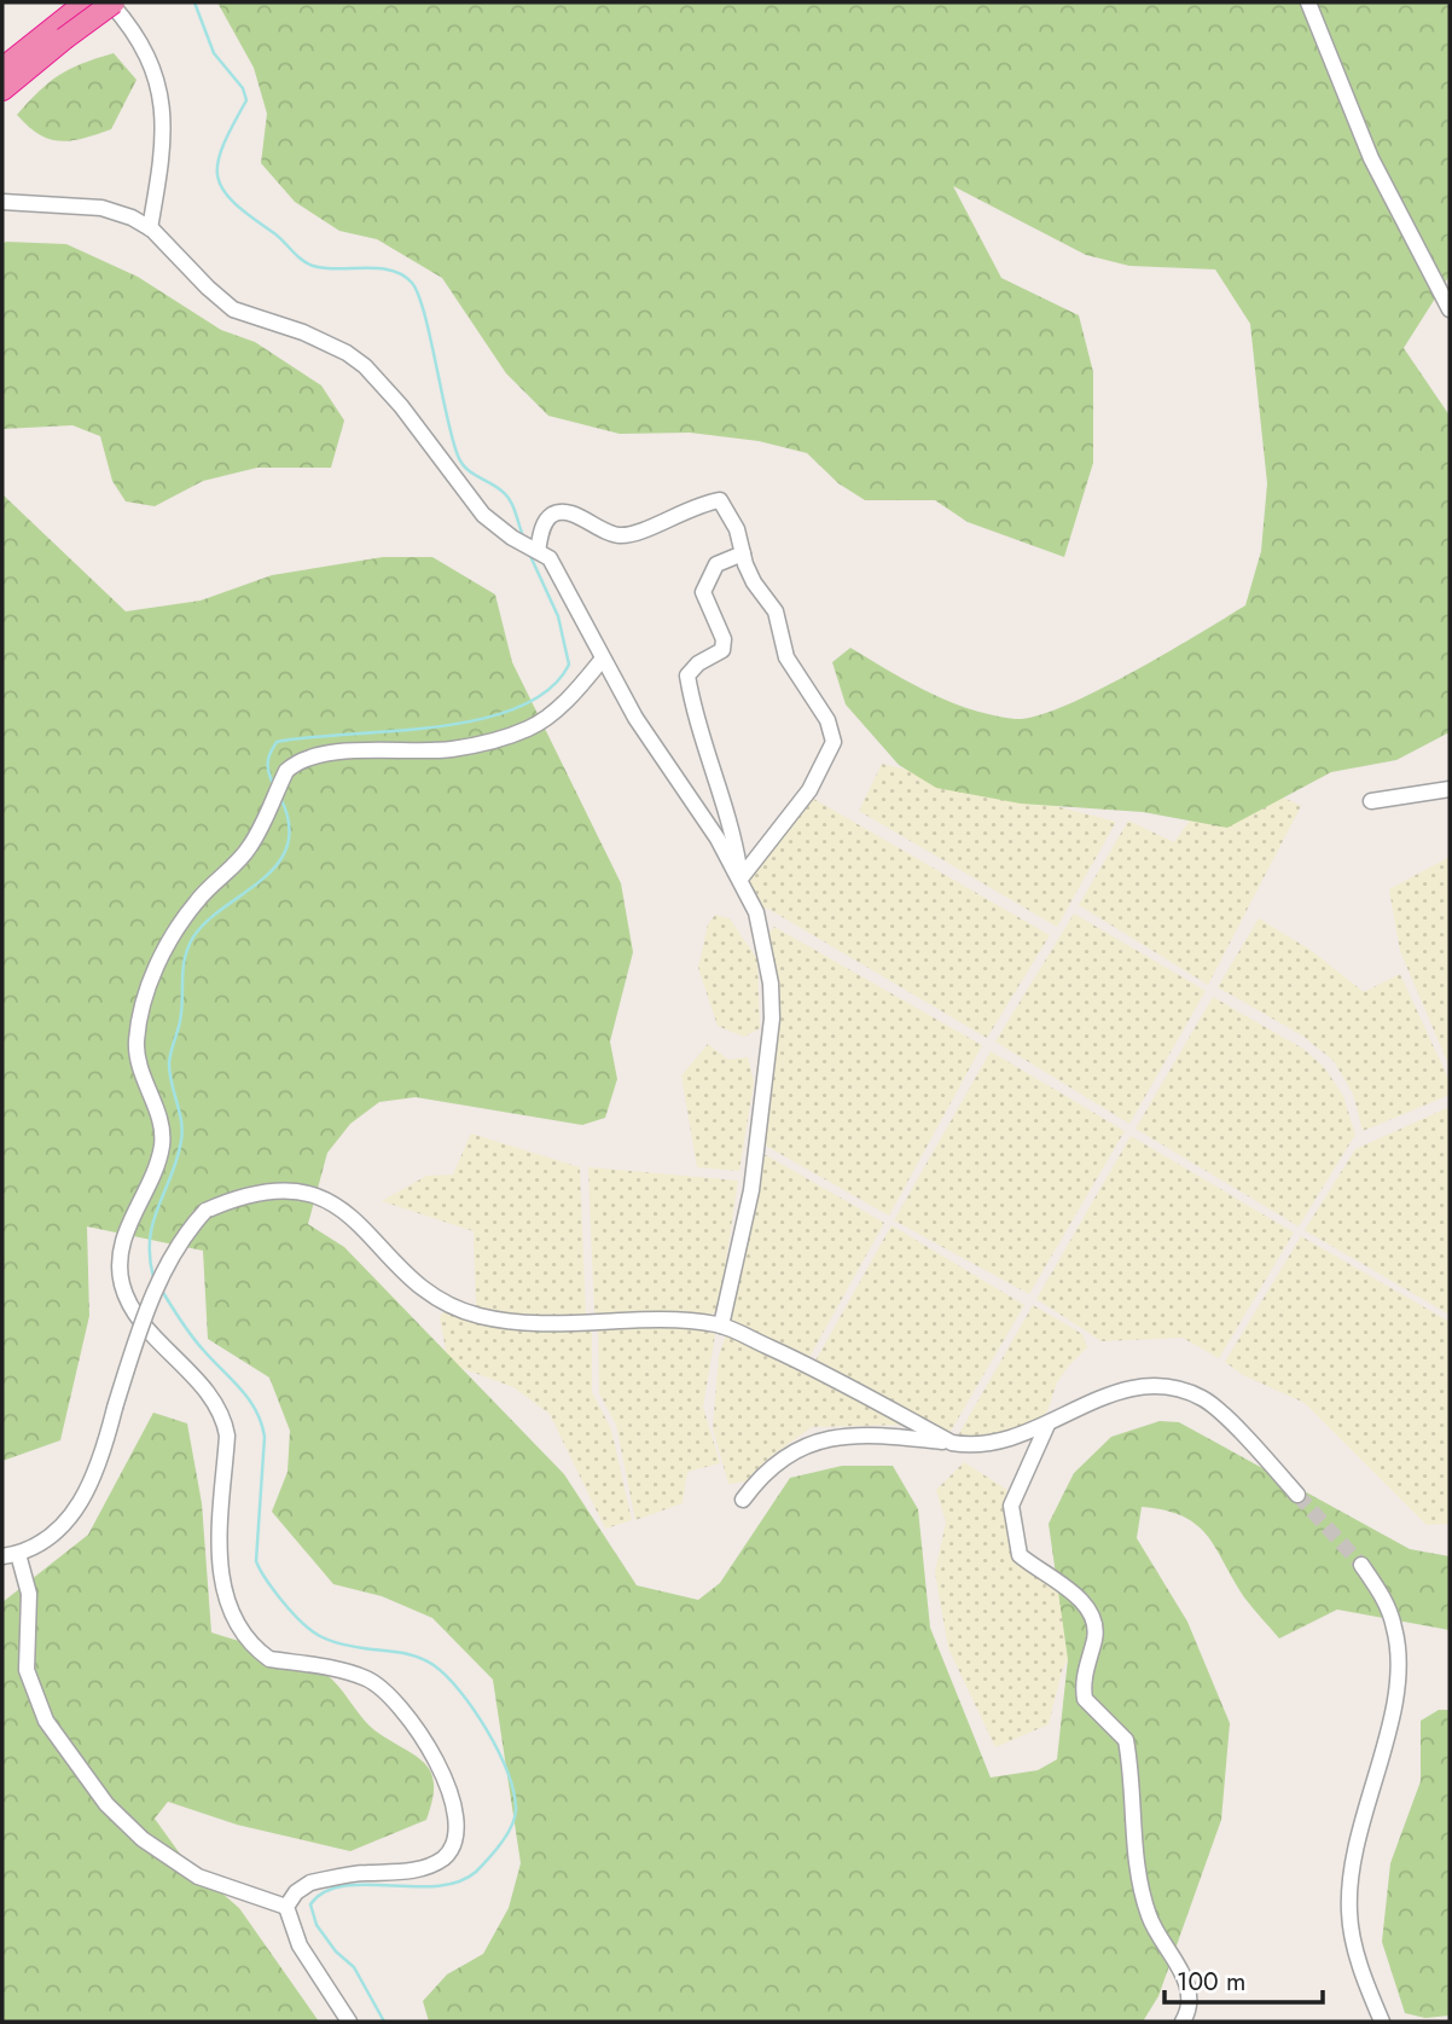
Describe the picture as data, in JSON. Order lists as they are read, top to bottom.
{
  "scale_bar": "100 m"
}
